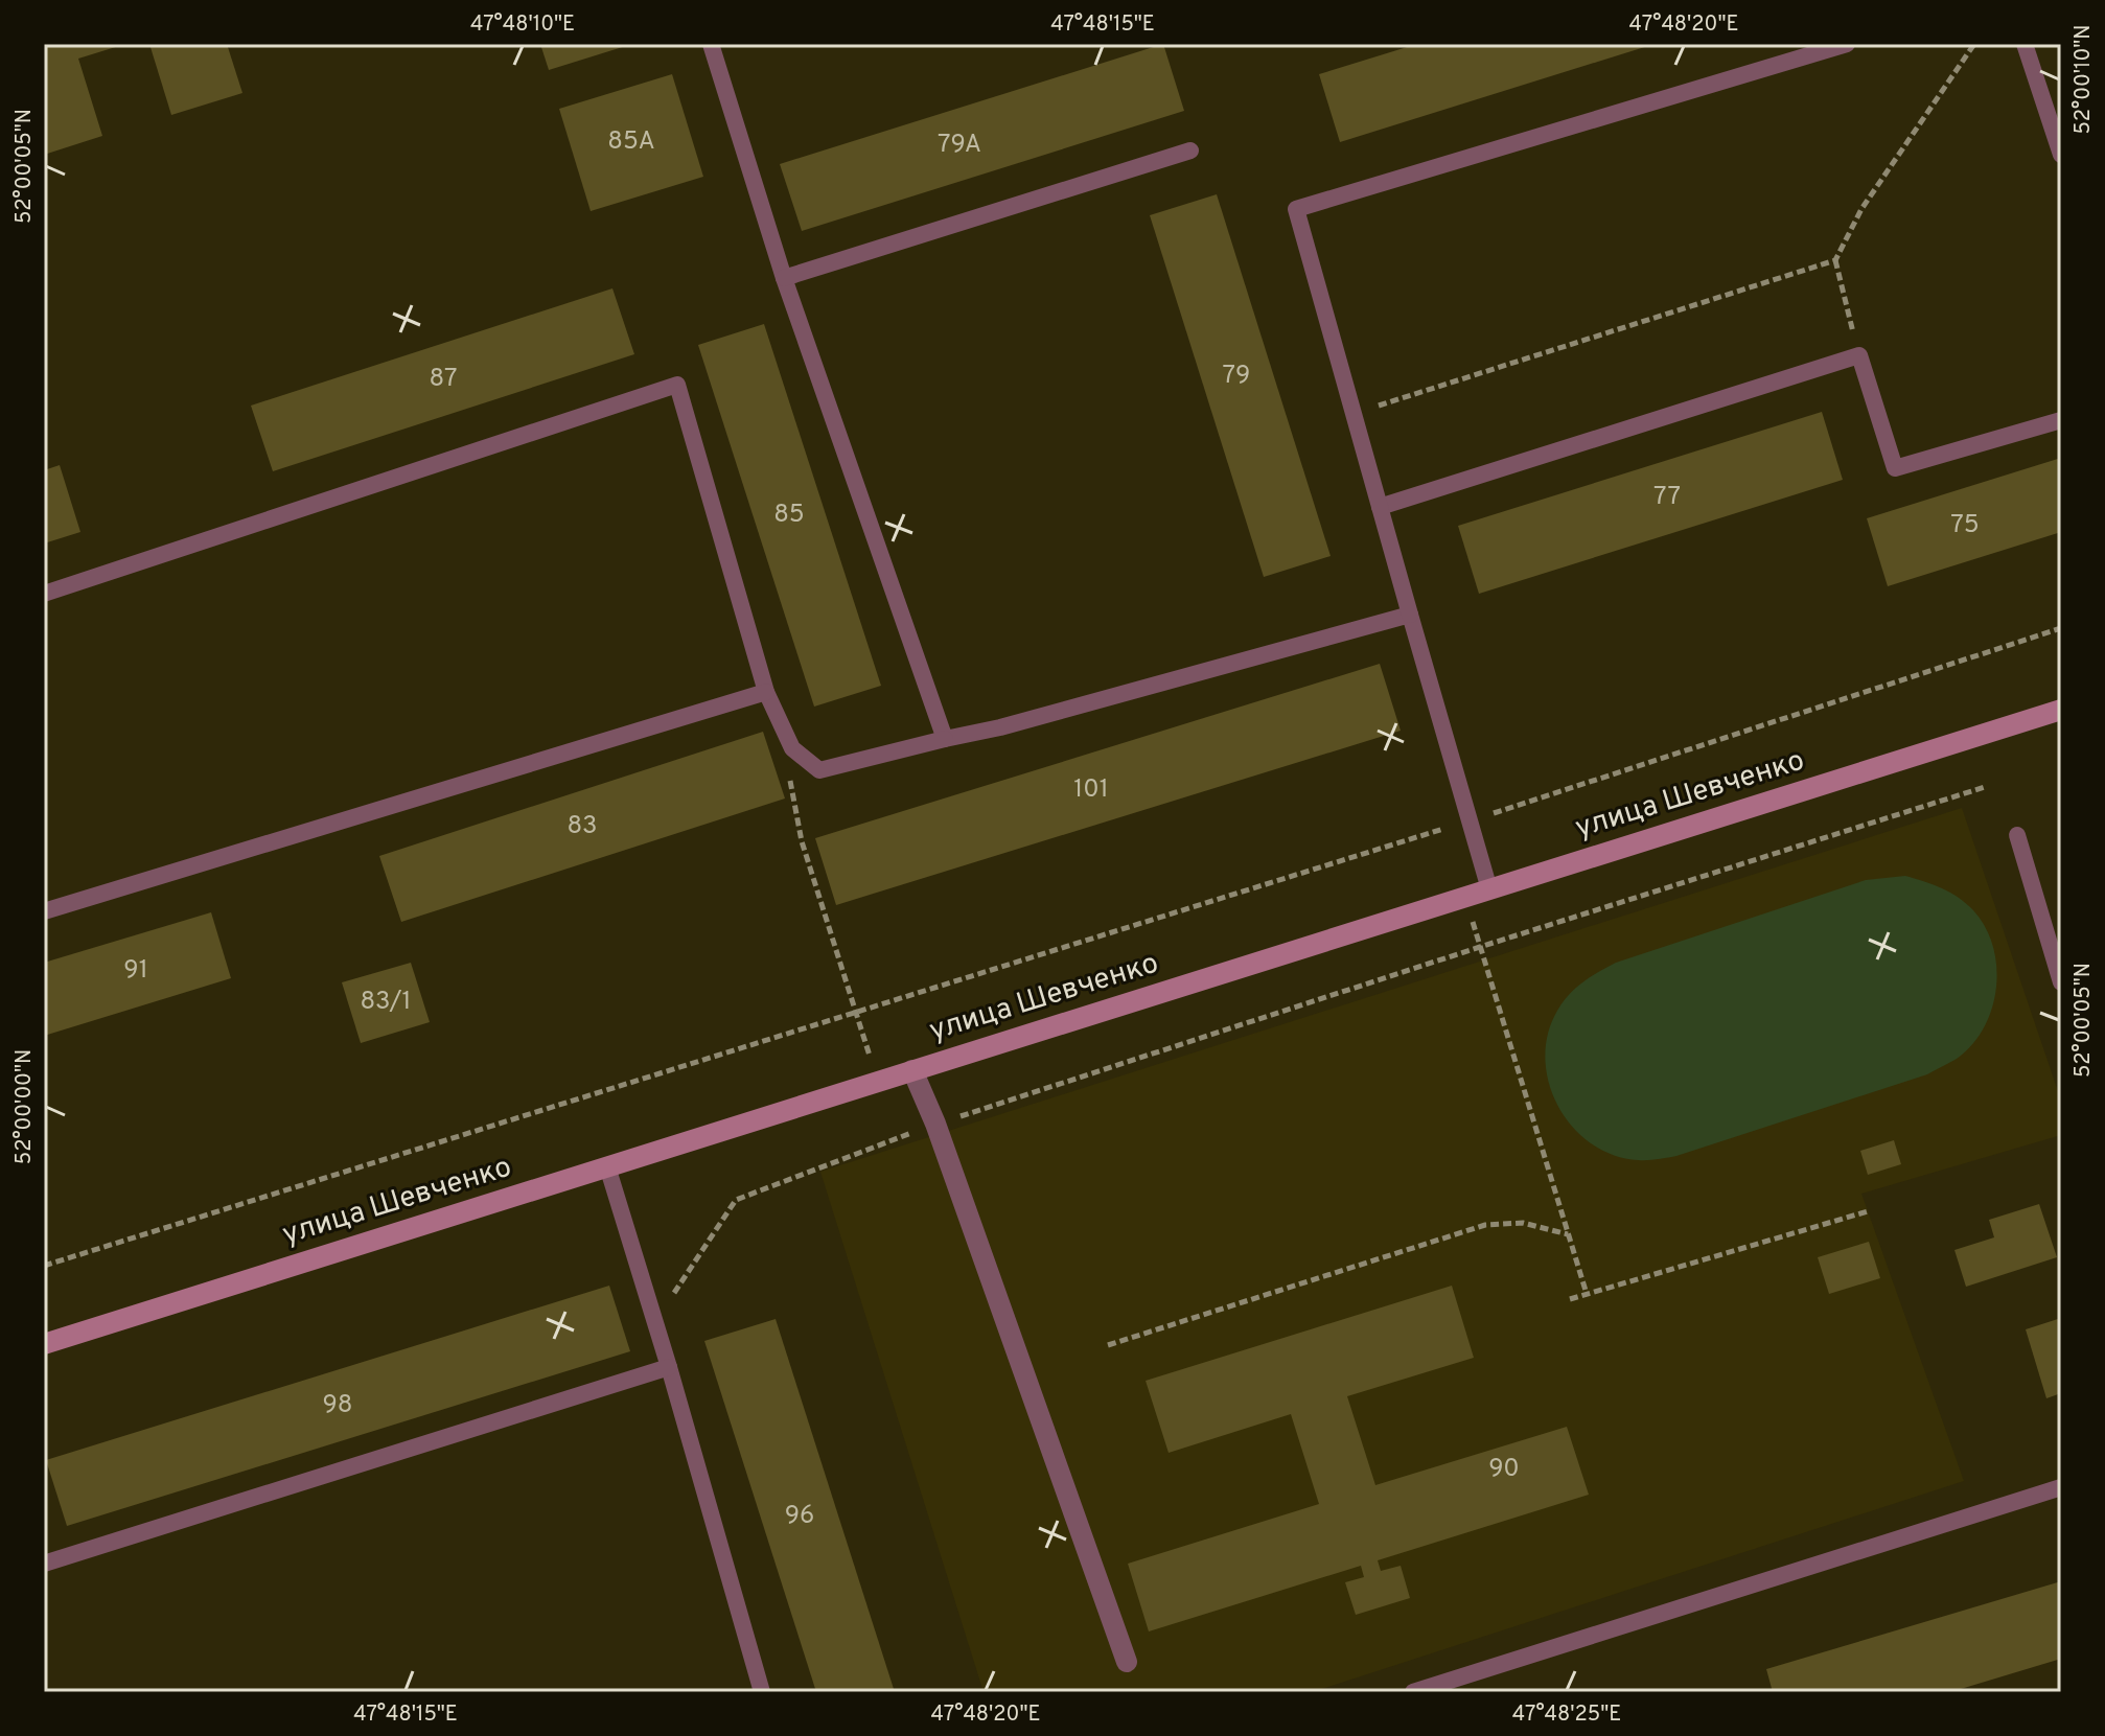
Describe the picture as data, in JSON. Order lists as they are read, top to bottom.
{
  "streets": {
    "street": ["улица Шевченко"]
  },
  "house_numbers": [
    "85А",
    "79А",
    "79",
    "87",
    "77",
    "85",
    "75",
    "101",
    "83",
    "91",
    "83/1",
    "98",
    "90",
    "96"
  ],
  "coordinates": [
    "47°48'10\"E",
    "47°48'15\"E",
    "47°48'20\"E",
    "52°00'10\"N",
    "52°00'05\"N",
    "52°00'00\"N",
    "47°48'25\"E"
  ]
}
